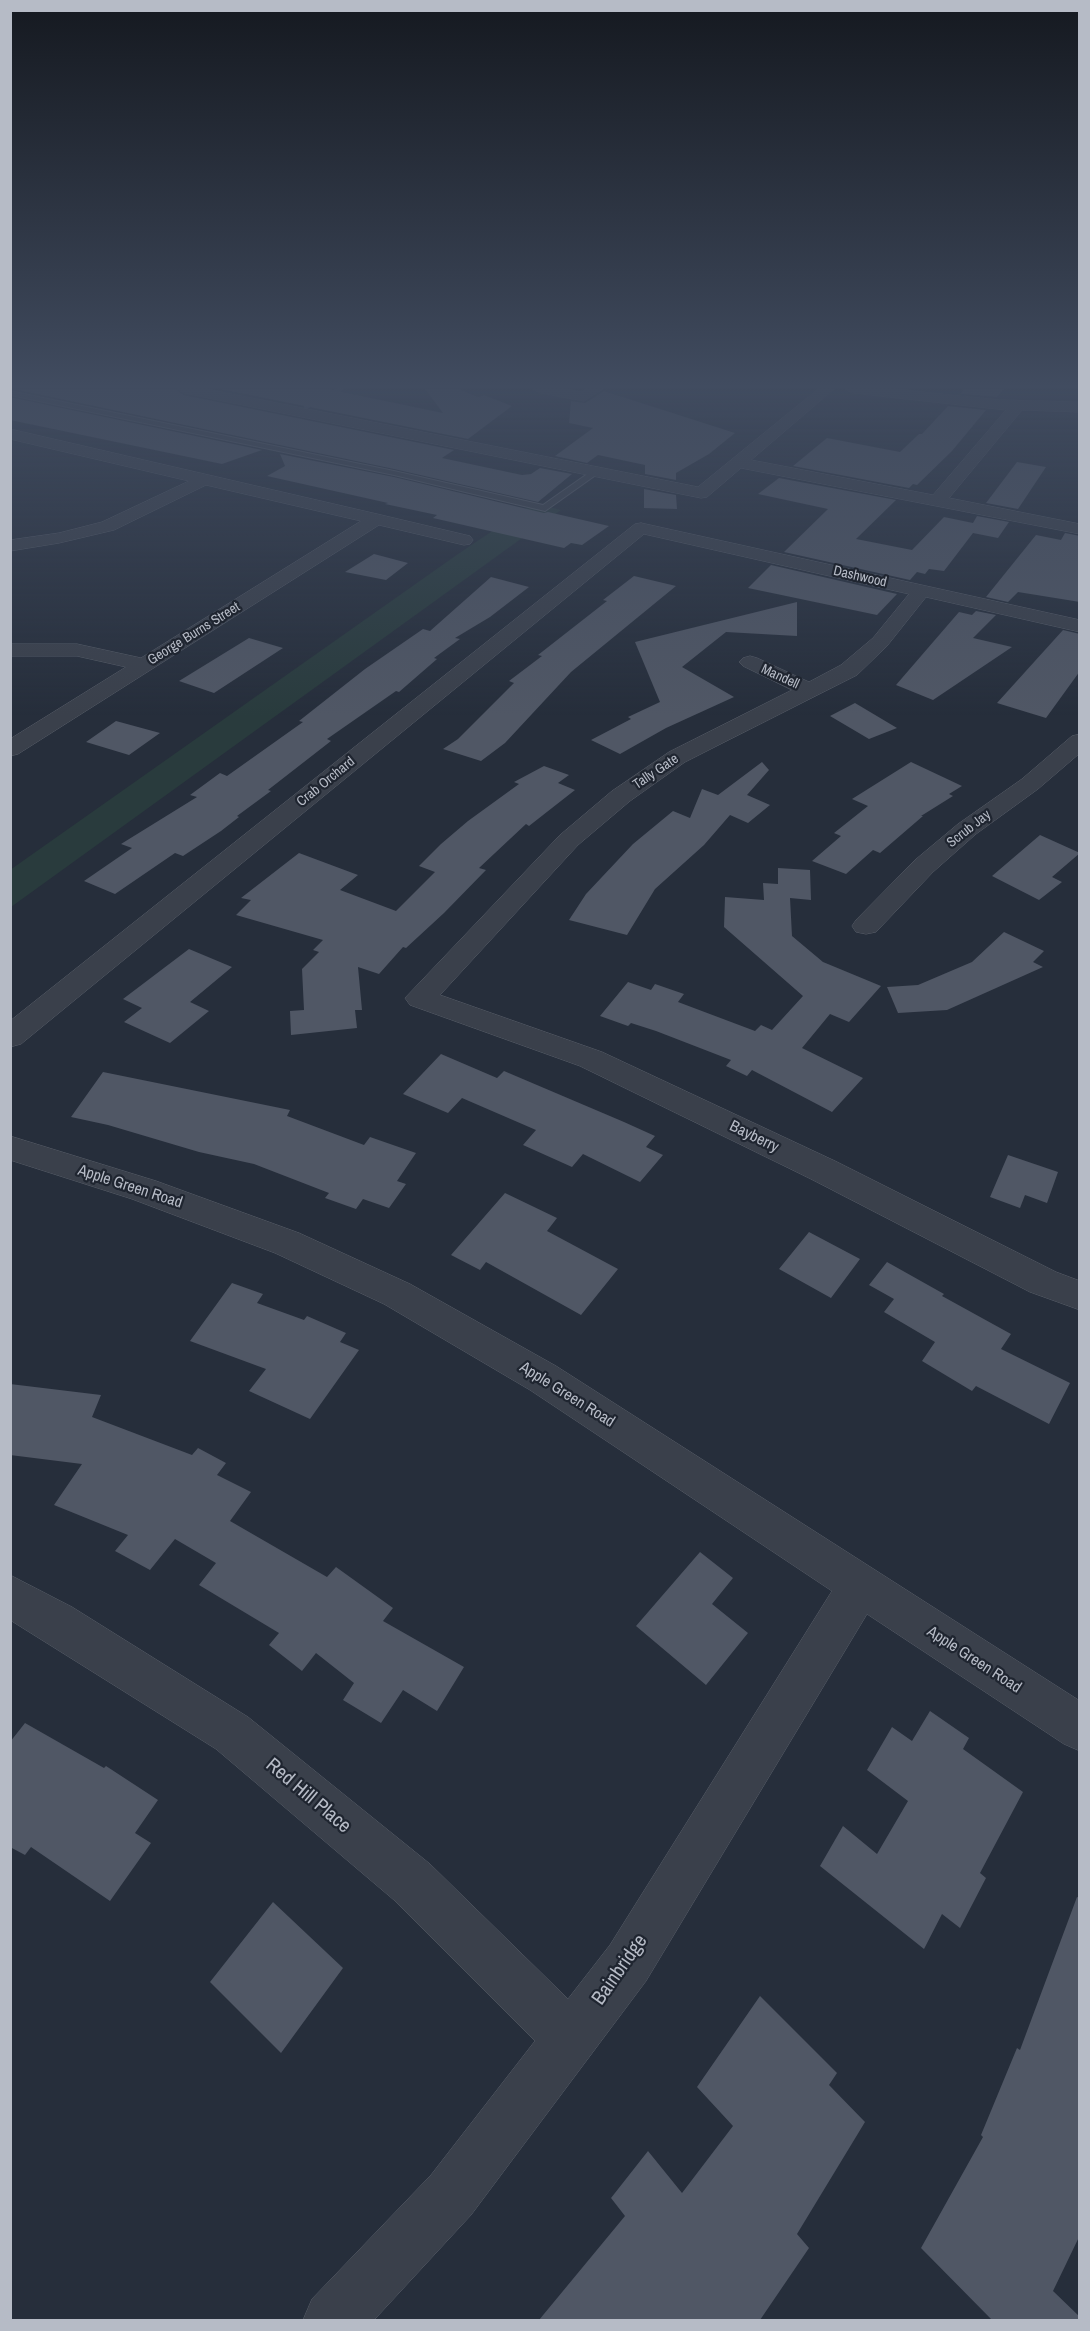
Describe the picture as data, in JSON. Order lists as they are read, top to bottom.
{
  "streets": {
    "street": [
      "Dashwood",
      "George Burns Street",
      "Mandell",
      "Tally Gate",
      "Crab Orchard",
      "Scrub Jay",
      "Bayberry",
      "Apple Green Road",
      "Red Hill Place",
      "Bainbridge"
    ]
  },
  "crossings": [
    ["Dashwood", "Tally Gate"],
    ["Dashwood", "Crab Orchard"],
    ["Mandell", "Tally Gate"],
    ["Tally Gate", "Bayberry"],
    ["Apple Green Road", "Bainbridge"],
    ["Red Hill Place", "Bainbridge"]
  ]
}
